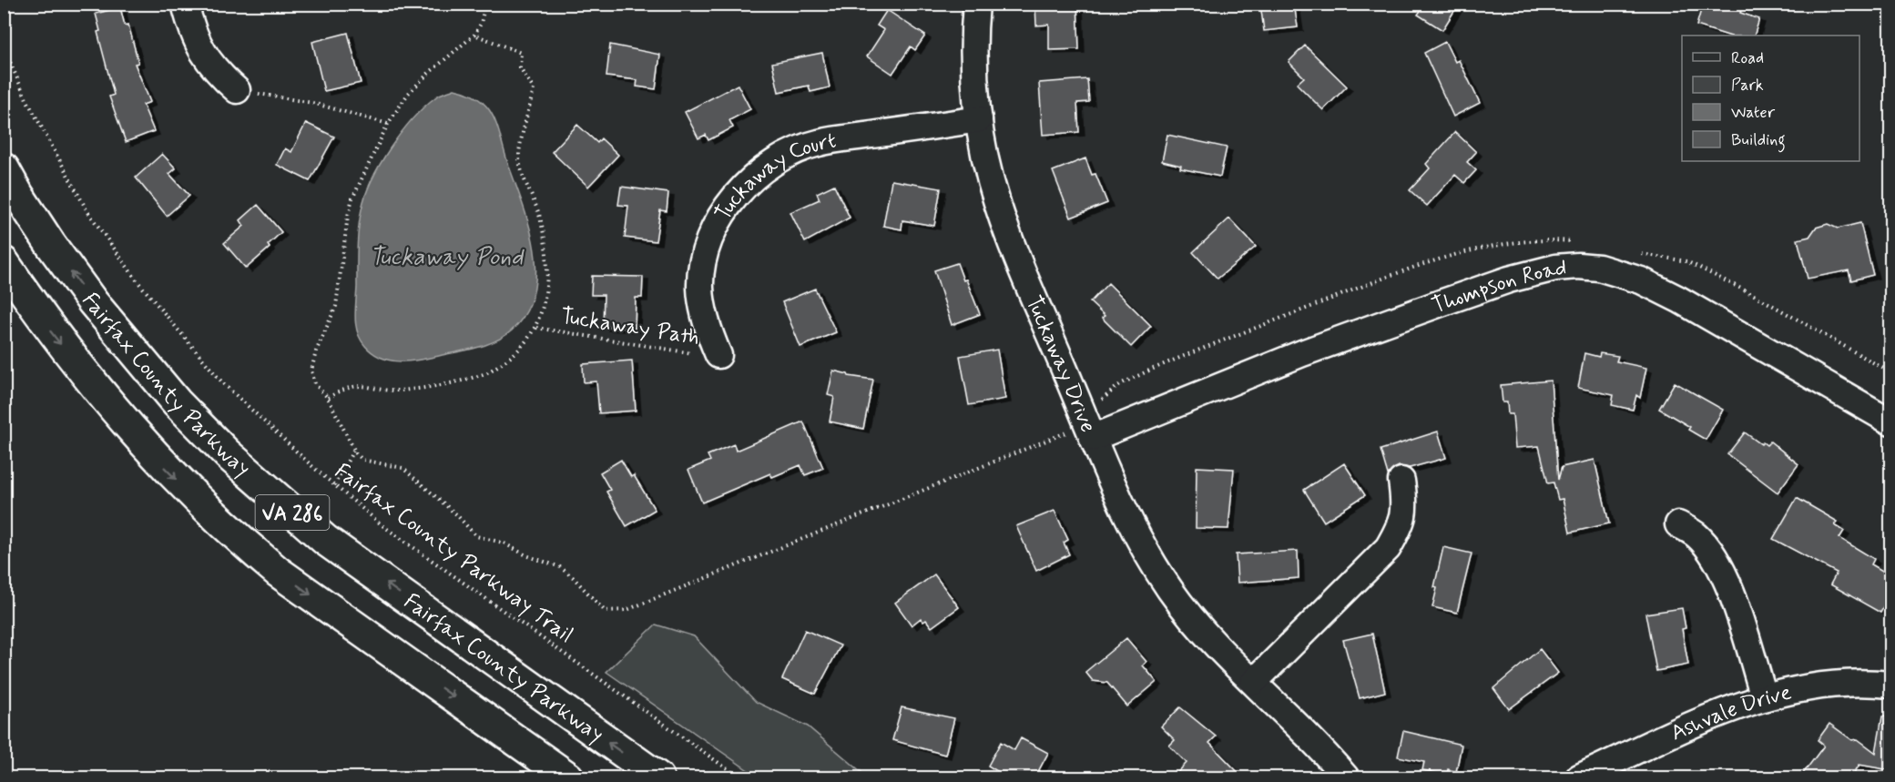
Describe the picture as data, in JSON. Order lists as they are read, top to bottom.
{
  "streets": {
    "highway": ["Fairfax County Parkway", "VA 286"],
    "street": [
      "Tuckaway Court",
      "Thompson Road",
      "Tuckaway Drive",
      "Ashvale Drive"
    ],
    "path": ["Tuckaway Path", "Fairfax County Parkway Trail"]
  },
  "crossings": [
    ["Tuckaway Court", "Tuckaway Path"],
    ["Tuckaway Court", "Tuckaway Drive"],
    ["Thompson Road", "Tuckaway Drive"]
  ],
  "water": ["Tuckaway Pond"],
  "legend": [
    "Road",
    "Park",
    "Water",
    "Building"
  ]
}
